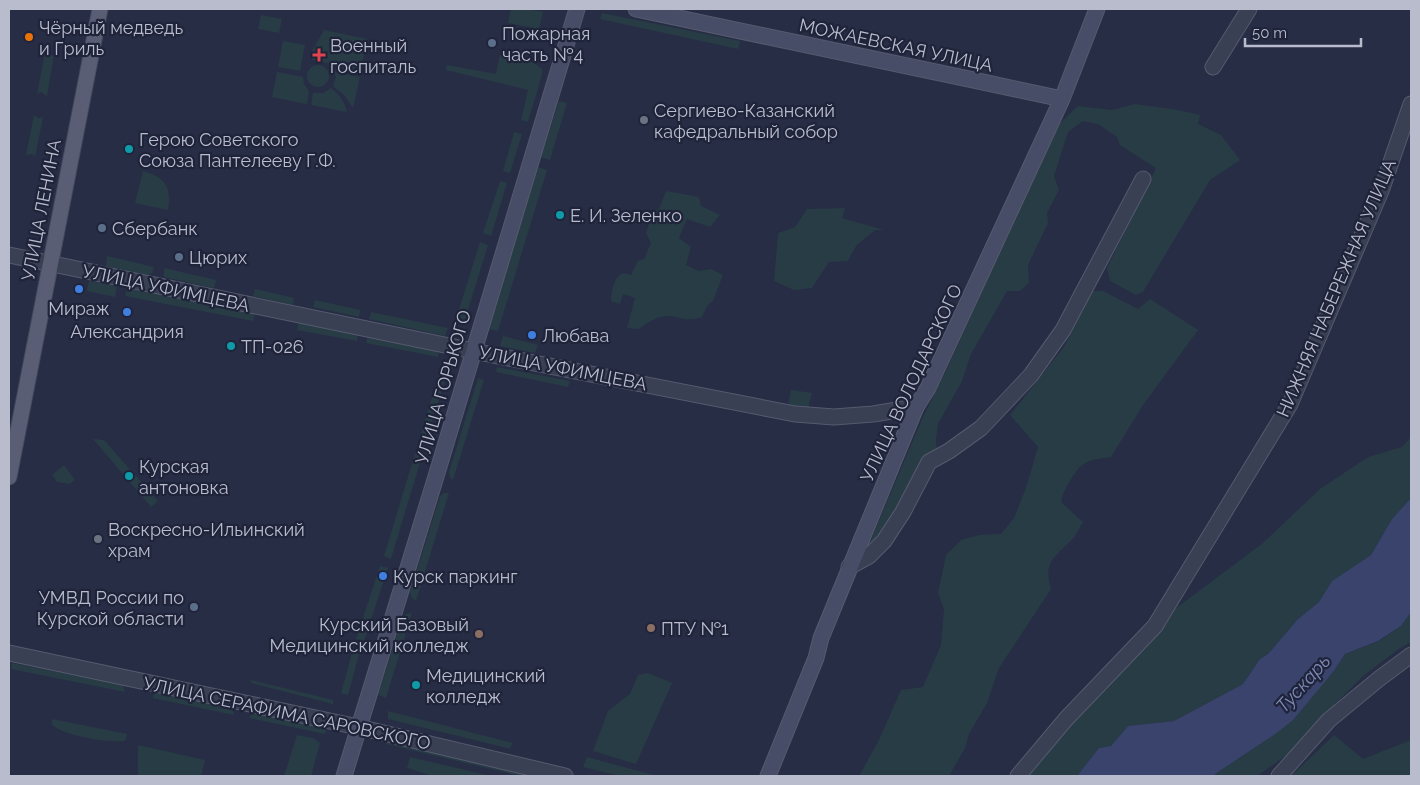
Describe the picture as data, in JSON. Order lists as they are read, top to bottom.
{
  "streets": {
    "main road": ["УЛИЦА ЛЕНИНА"],
    "street": [
      "МОЖАЕВСКАЯ УЛИЦА",
      "УЛИЦА УФИМЦЕВА",
      "НИЖНЯЯ НАБЕРЕЖНАЯ УЛИЦА",
      "УЛИЦА ВОЛОДАРСКОГО",
      "УЛИЦА ГОРЬКОГО",
      "УЛИЦА СЕРАФИМА САРОВСКОГО"
    ]
  },
  "crossings": [
    ["МОЖАЕВСКАЯ УЛИЦА", "УЛИЦА ВОЛОДАРСКОГО"],
    ["УЛИЦА ЛЕНИНА", "УЛИЦА УФИМЦЕВА"],
    ["УЛИЦА УФИМЦЕВА", "УЛИЦА ВОЛОДАРСКОГО"],
    ["УЛИЦА УФИМЦЕВА", "УЛИЦА ГОРЬКОГО"],
    ["УЛИЦА ГОРЬКОГО", "УЛИЦА СЕРАФИМА САРОВСКОГО"]
  ],
  "water": ["Тускарь"],
  "places": {
    "other": [
      "Чёрный медведь и Гриль",
      "Пожарная часть №4",
      "Сергиево-Казанский кафедральный собор",
      "Герою Советского Союза Пантелееву Г.Ф.",
      "Е. И. Зеленко",
      "Сбербанк",
      "Цюрих",
      "Мираж",
      "Александрия",
      "Любава",
      "ТП-026",
      "Курская антоновка",
      "Воскресно-Ильинский храм",
      "Курск паркинг",
      "УМВД России по Курской области",
      "ПТУ №1",
      "Курский Базовый Медицинский колледж",
      "Медицинский колледж"
    ],
    "health": ["Военный госпиталь"]
  },
  "scale_bar": "50 m"
}
